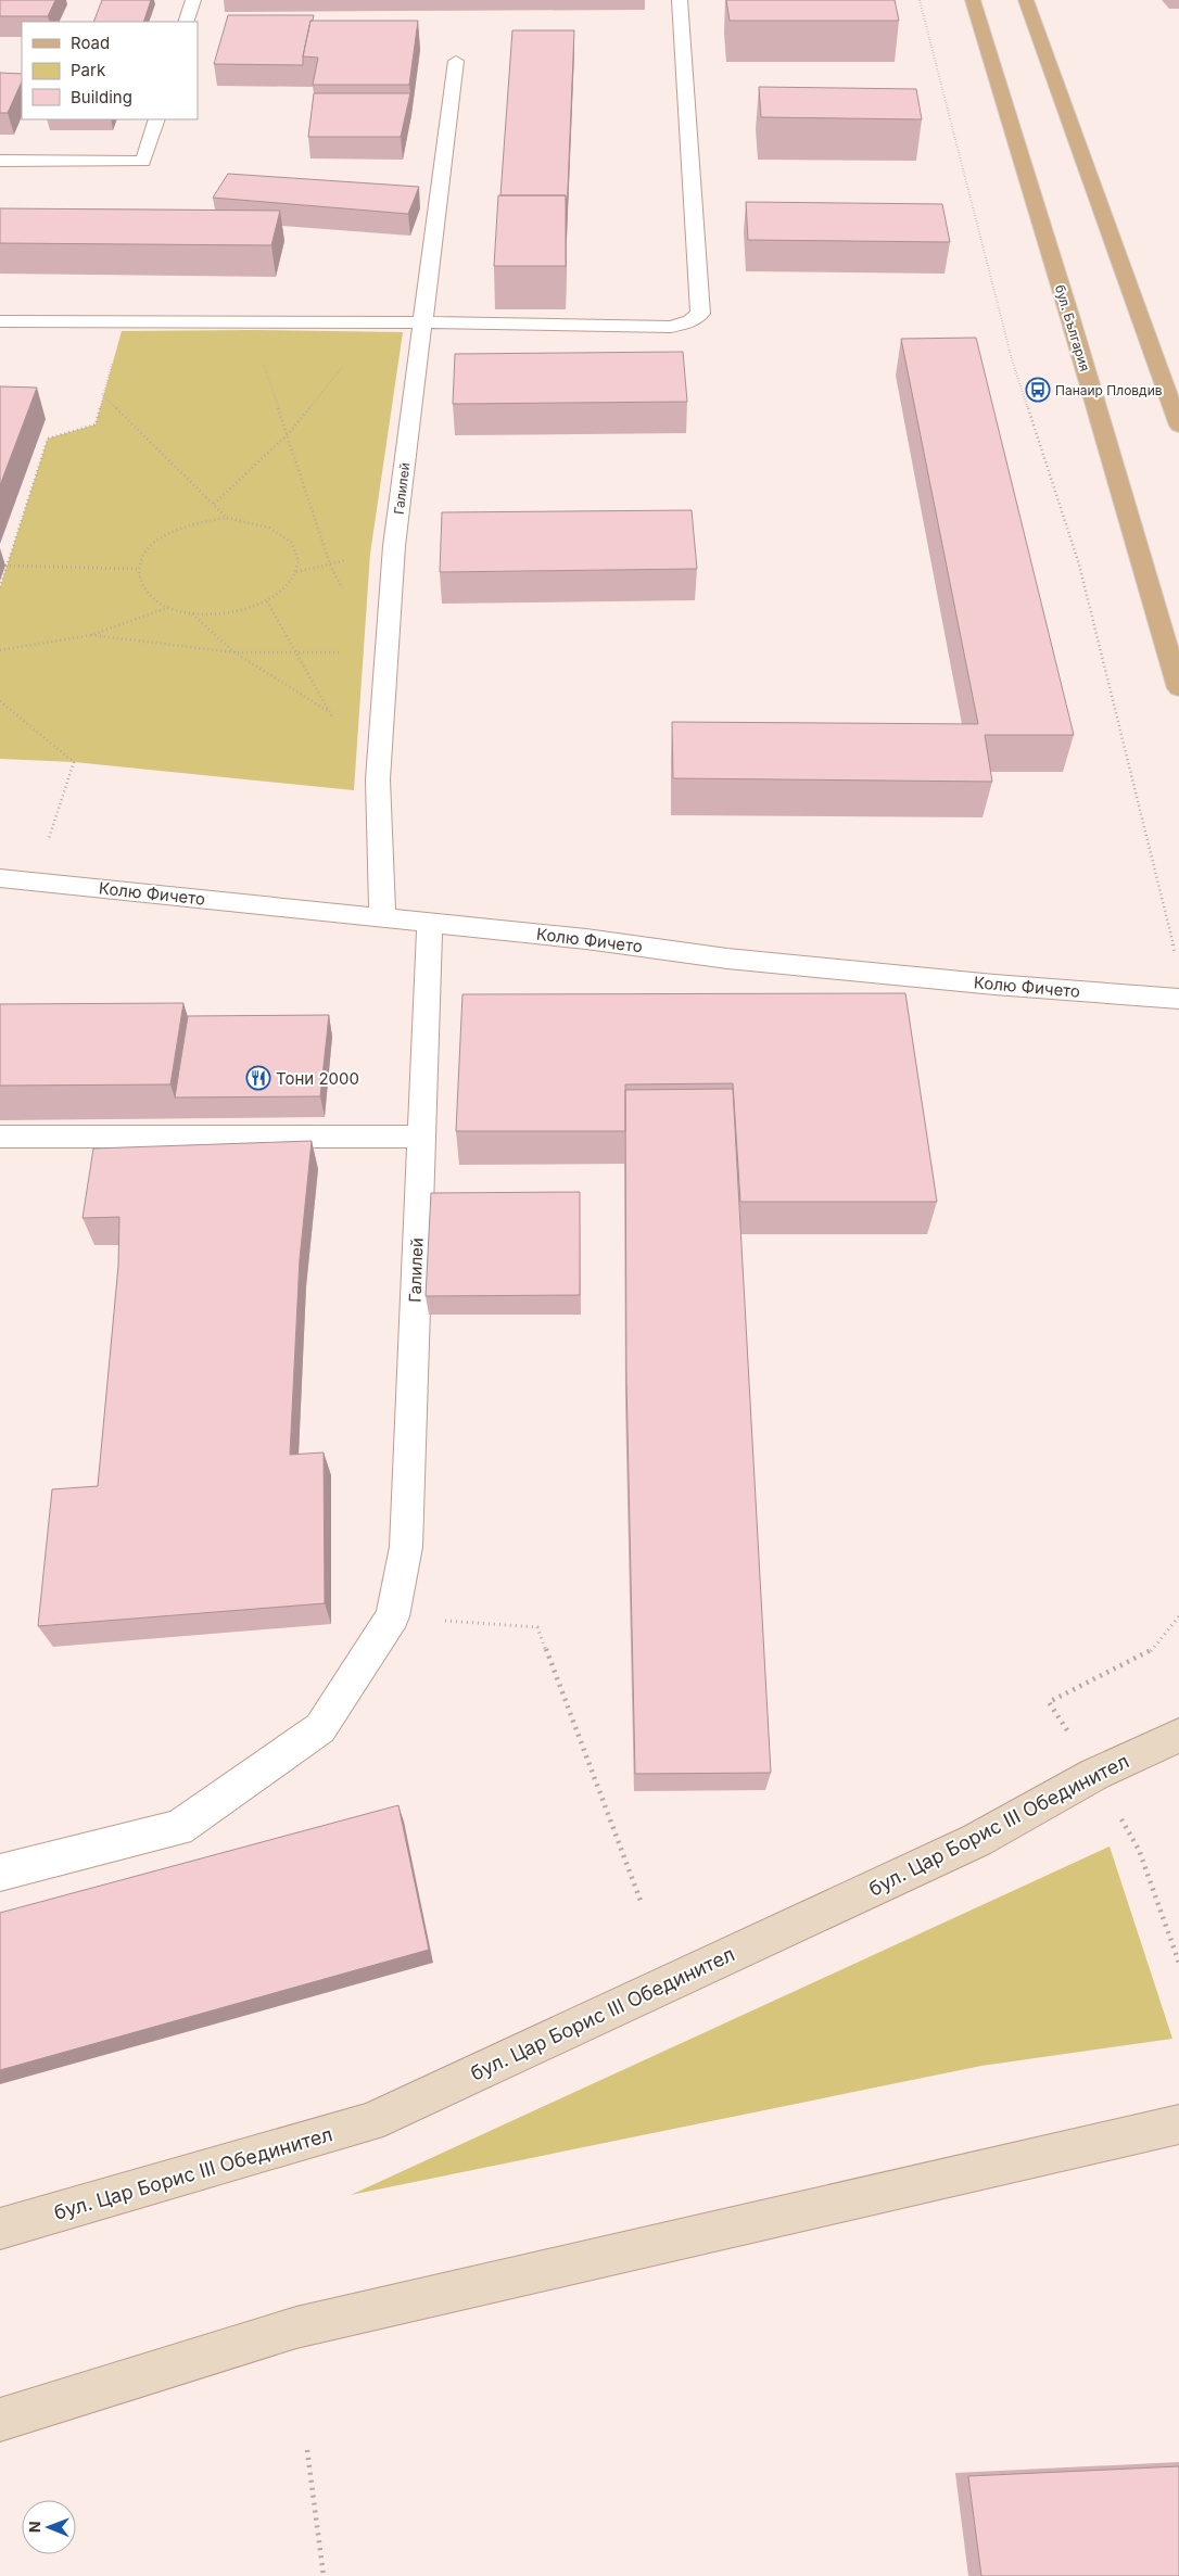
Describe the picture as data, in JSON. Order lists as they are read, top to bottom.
{
  "streets": {
    "main road": ["бул. България", "бул. Цар Борис III Обединител"],
    "street": ["Галилей", "Колю Фичето"]
  },
  "crossings": [
    ["Галилей", "Колю Фичето"]
  ],
  "places": {
    "bus stop": ["Панаир Пловдив"],
    "restaurant": ["Тони 2000"]
  },
  "legend": ["Road", "Park", "Building"],
  "north": "left"
}
